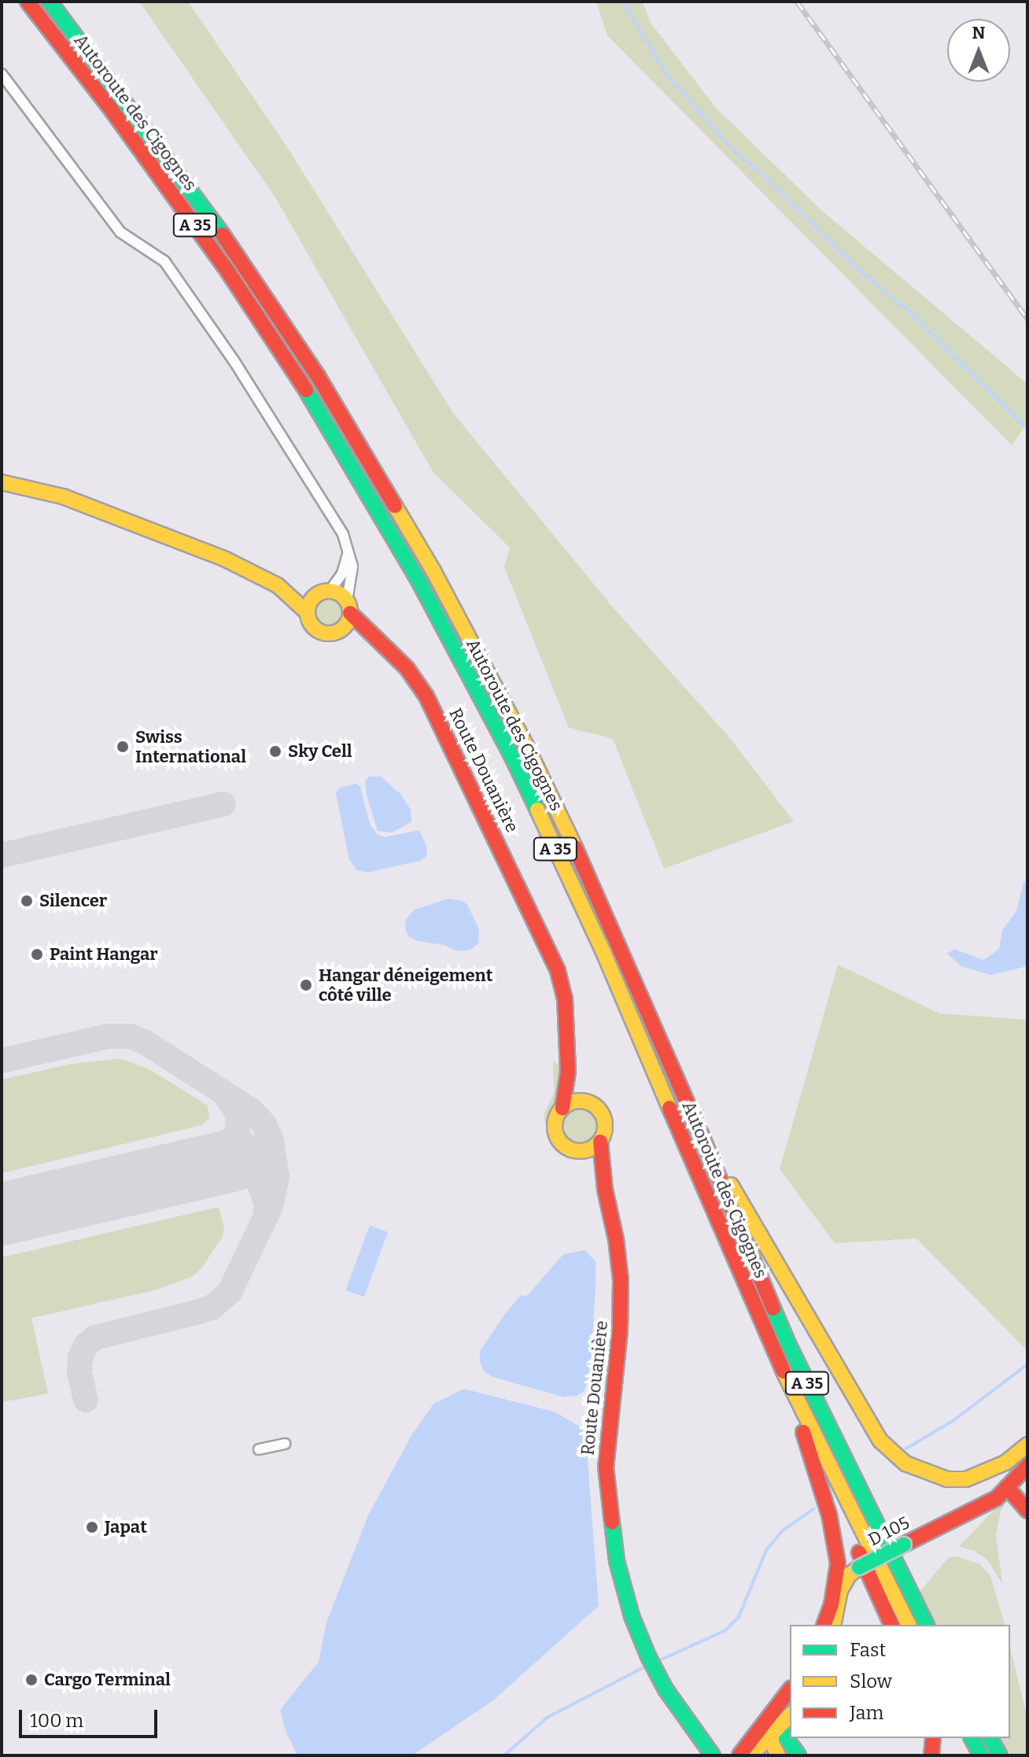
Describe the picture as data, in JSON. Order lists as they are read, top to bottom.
{
  "streets": {
    "main road": [
      "Autoroute des Cigognes",
      "A 35",
      "Route Douanière",
      "D 105"
    ]
  },
  "places": [
    "Swiss International",
    "Sky Cell",
    "Silencer",
    "Paint Hangar",
    "Hangar déneigement côté ville",
    "Japat",
    "Cargo Terminal"
  ],
  "legend": ["Fast", "Slow", "Jam"],
  "scale_bar": "100 m",
  "north": "top"
}
